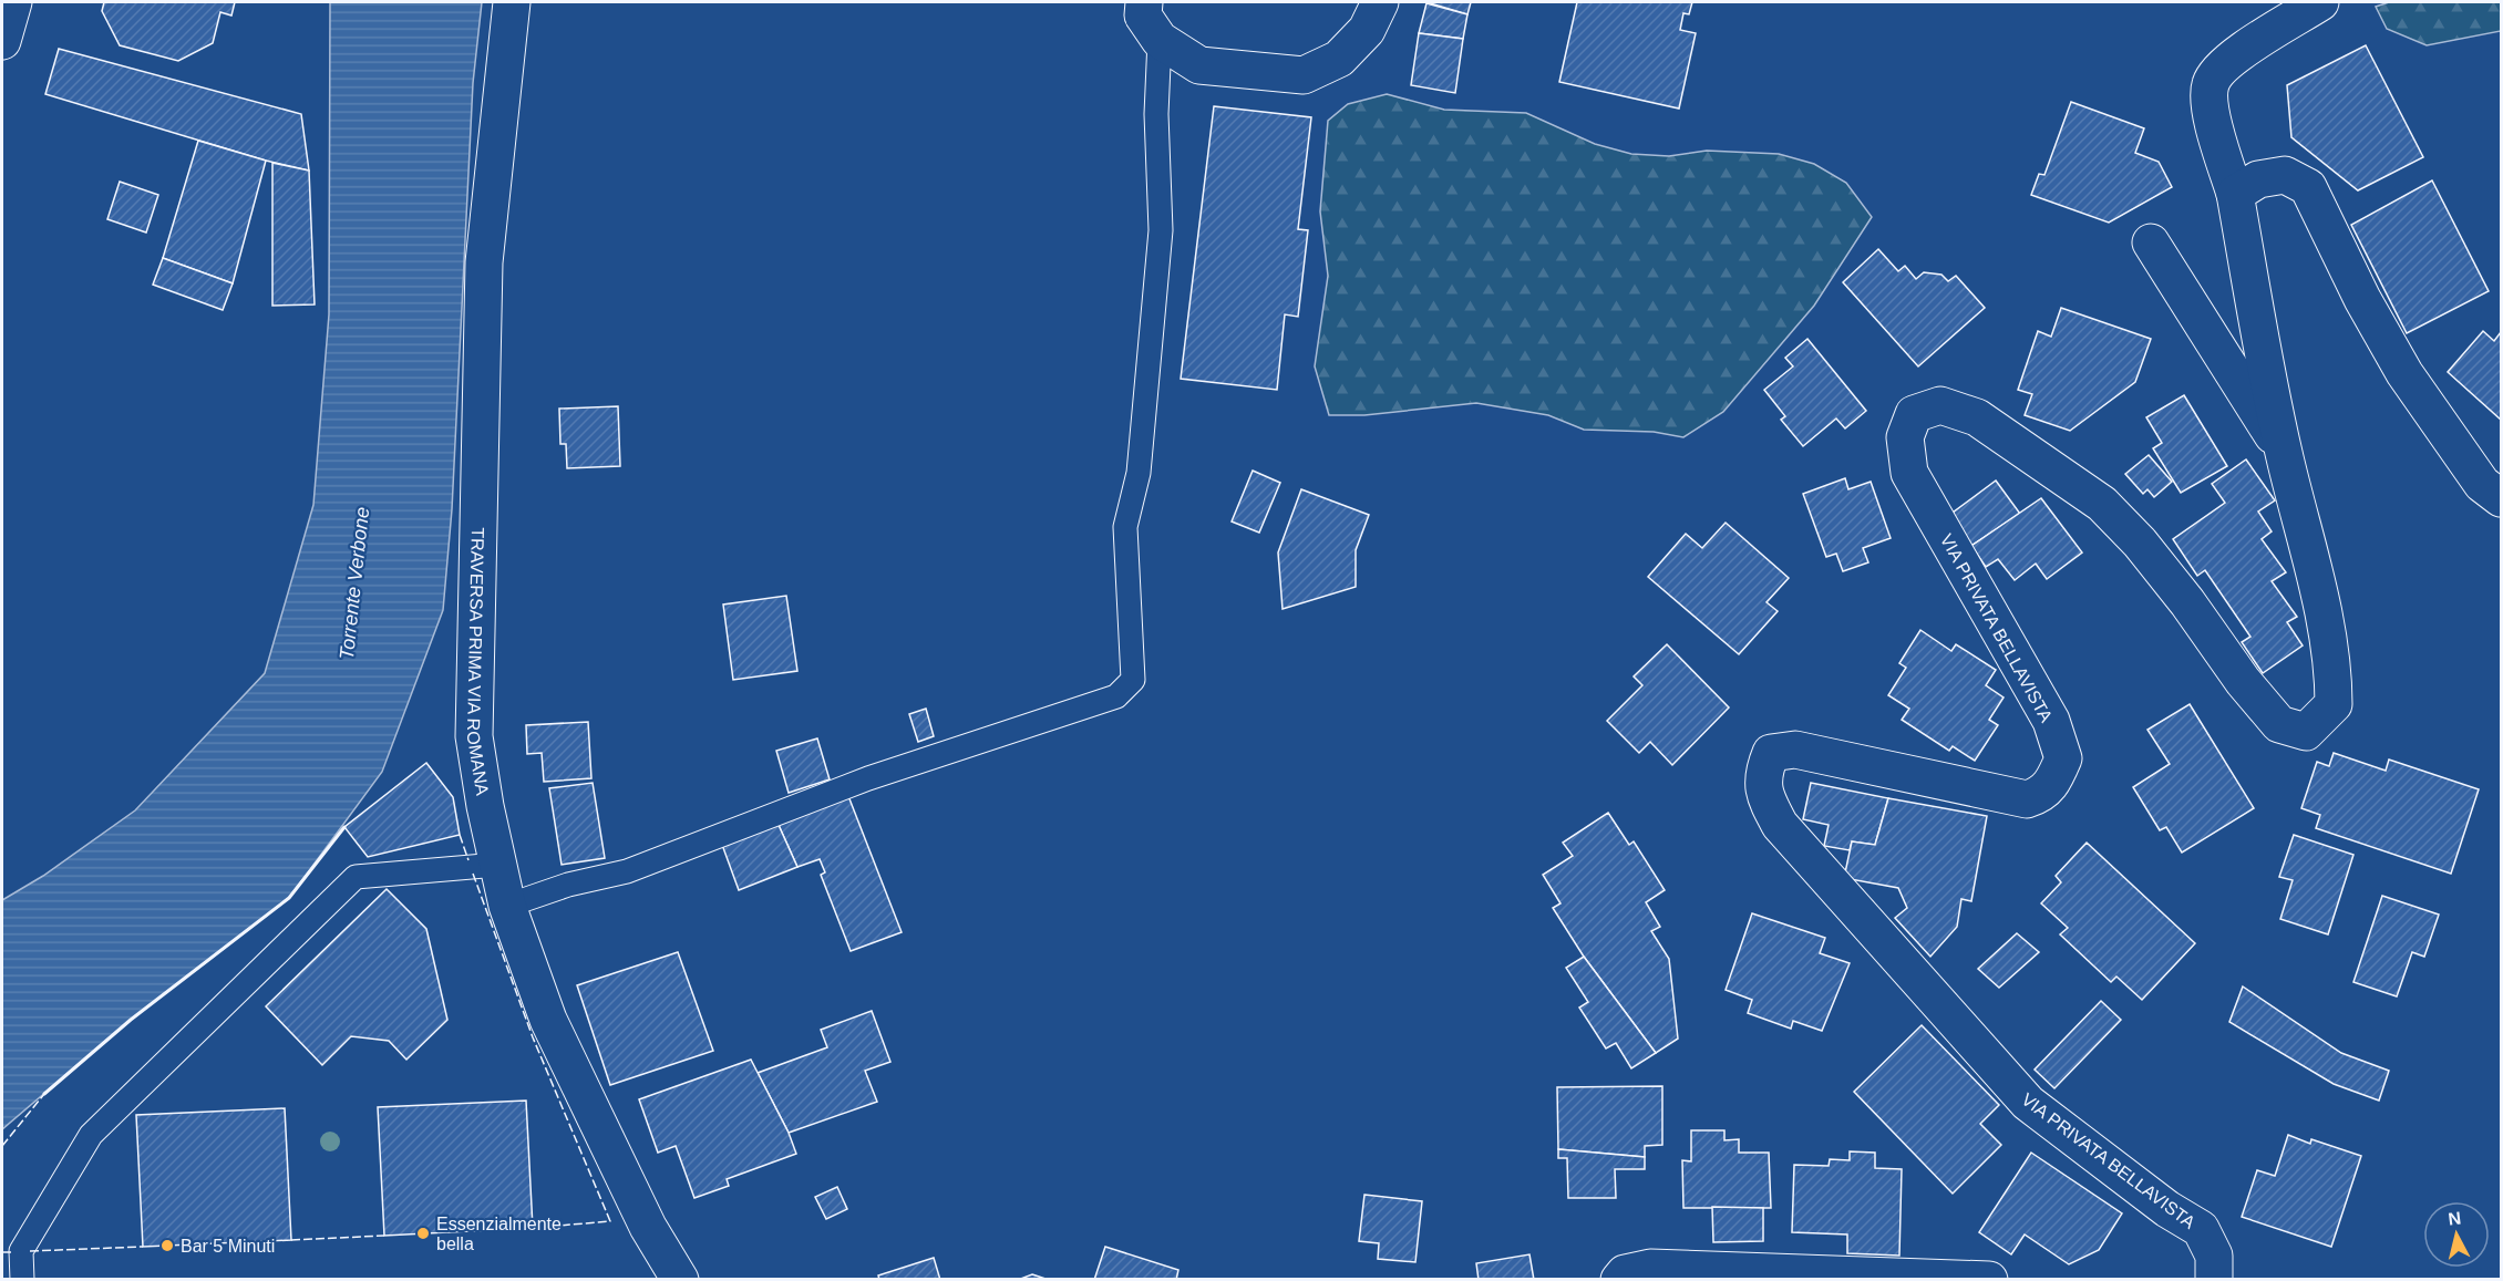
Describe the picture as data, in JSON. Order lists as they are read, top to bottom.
{
  "streets": {
    "street": ["VIA PRIVATA BELLAVISTA", "TRAVERSA PRIMA VIA ROMANA"]
  },
  "water": ["Torrente Verbone"],
  "places": ["Essenzialmente bella", "Bar 5 Minuti"],
  "north": "top"
}
